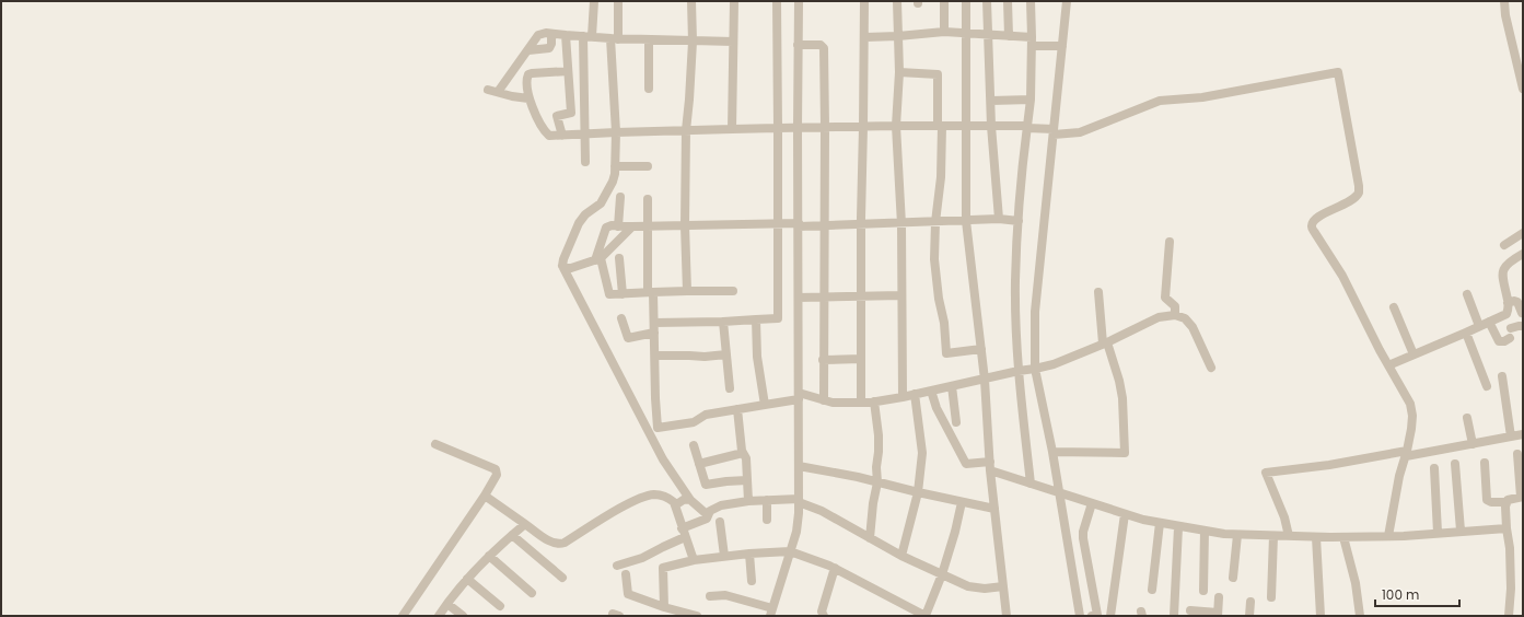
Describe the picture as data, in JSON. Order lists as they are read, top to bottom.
{
  "scale_bar": "100 m"
}
